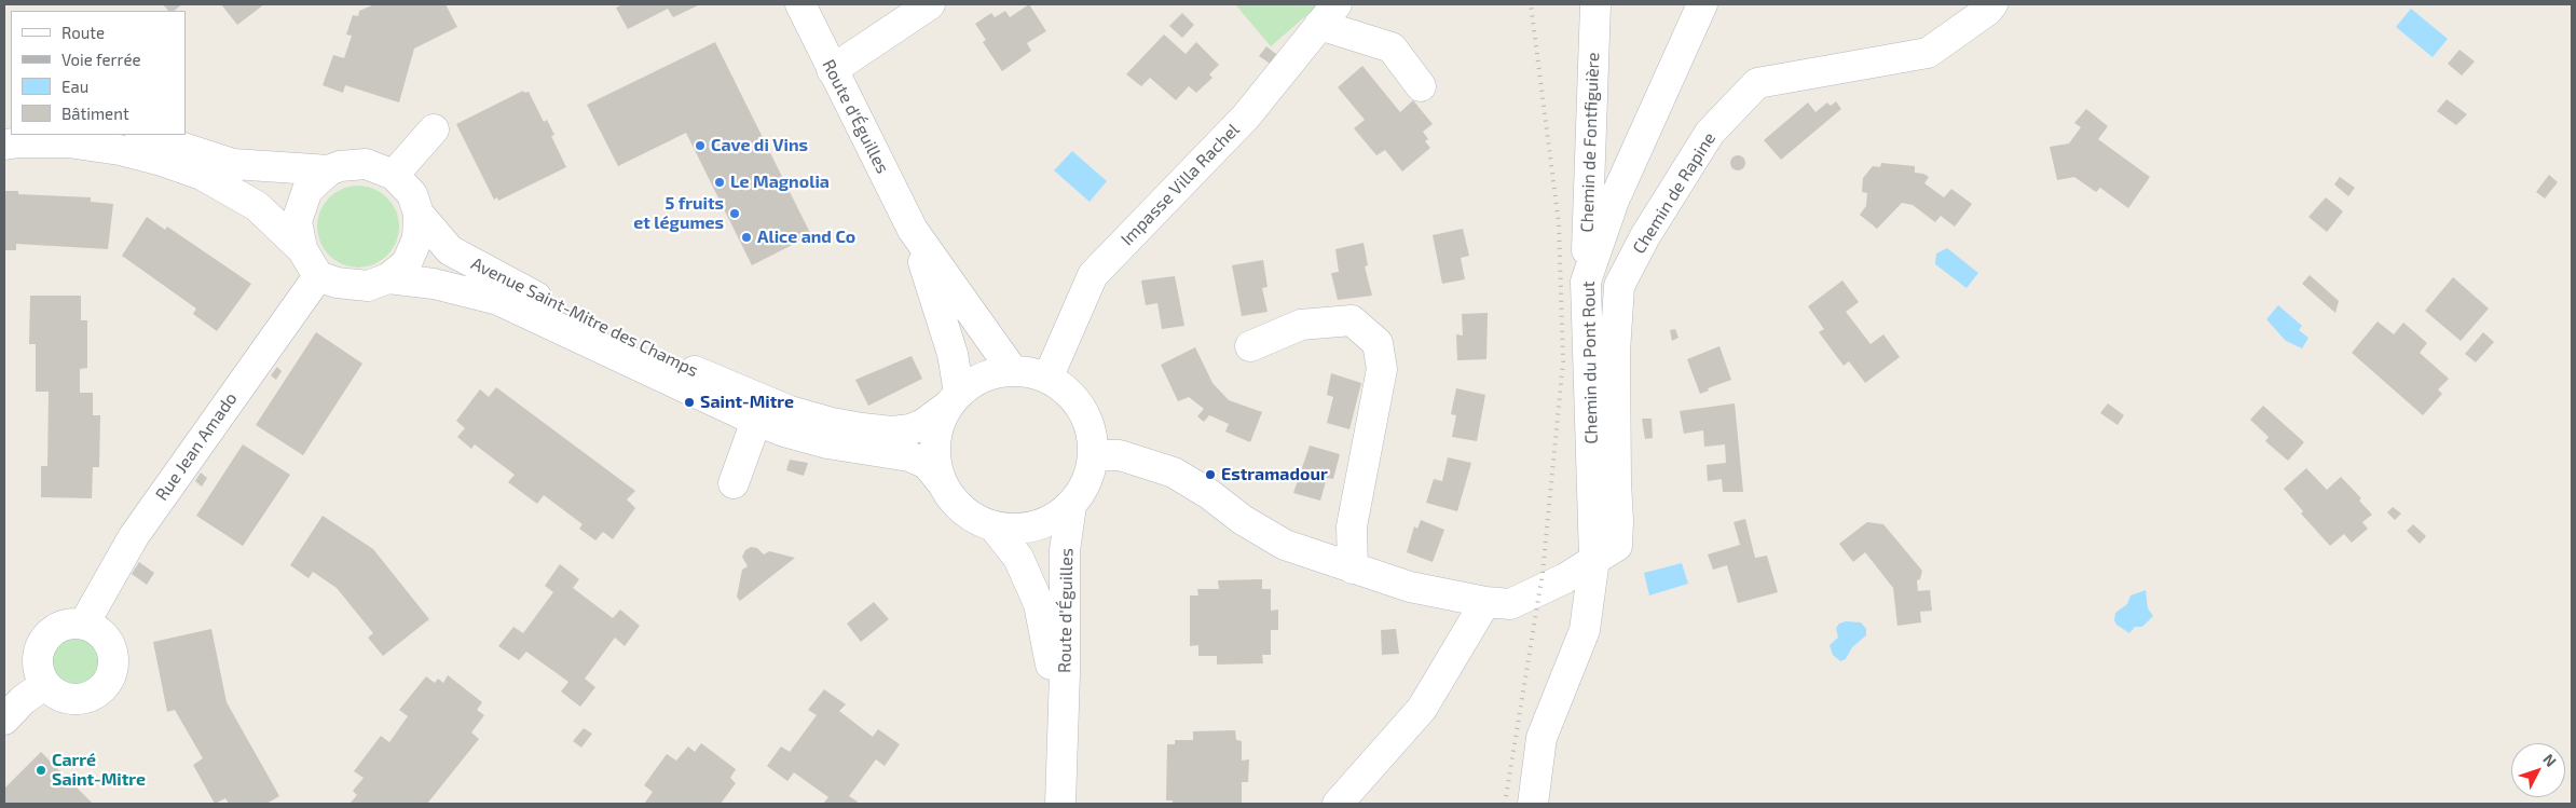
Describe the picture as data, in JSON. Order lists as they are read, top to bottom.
{
  "streets": {
    "street": [
      "Route d'Éguilles",
      "Chemin de Fontfiguière",
      "Impasse Villa Rachel",
      "Chemin de Rapine",
      "Avenue Saint-Mitre des Champs",
      "Chemin du Pont Rout",
      "Rue Jean Amado"
    ]
  },
  "crossings": [
    ["Route d'Éguilles", "Impasse Villa Rachel"],
    ["Route d'Éguilles", "Avenue Saint-Mitre des Champs"],
    ["Chemin de Fontfiguière", "Chemin du Pont Rout"],
    ["Impasse Villa Rachel", "Avenue Saint-Mitre des Champs"],
    ["Chemin de Rapine", "Chemin du Pont Rout"],
    ["Avenue Saint-Mitre des Champs", "Rue Jean Amado"]
  ],
  "places": [
    "Cave di Vins",
    "Le Magnolia",
    "5 fruits et légumes",
    "Alice and Co",
    "Saint-Mitre",
    "Estramadour",
    "Carré Saint-Mitre"
  ],
  "legend": [
    "Route",
    "Voie ferrée",
    "Eau",
    "Bâtiment"
  ],
  "north": "top right"
}
